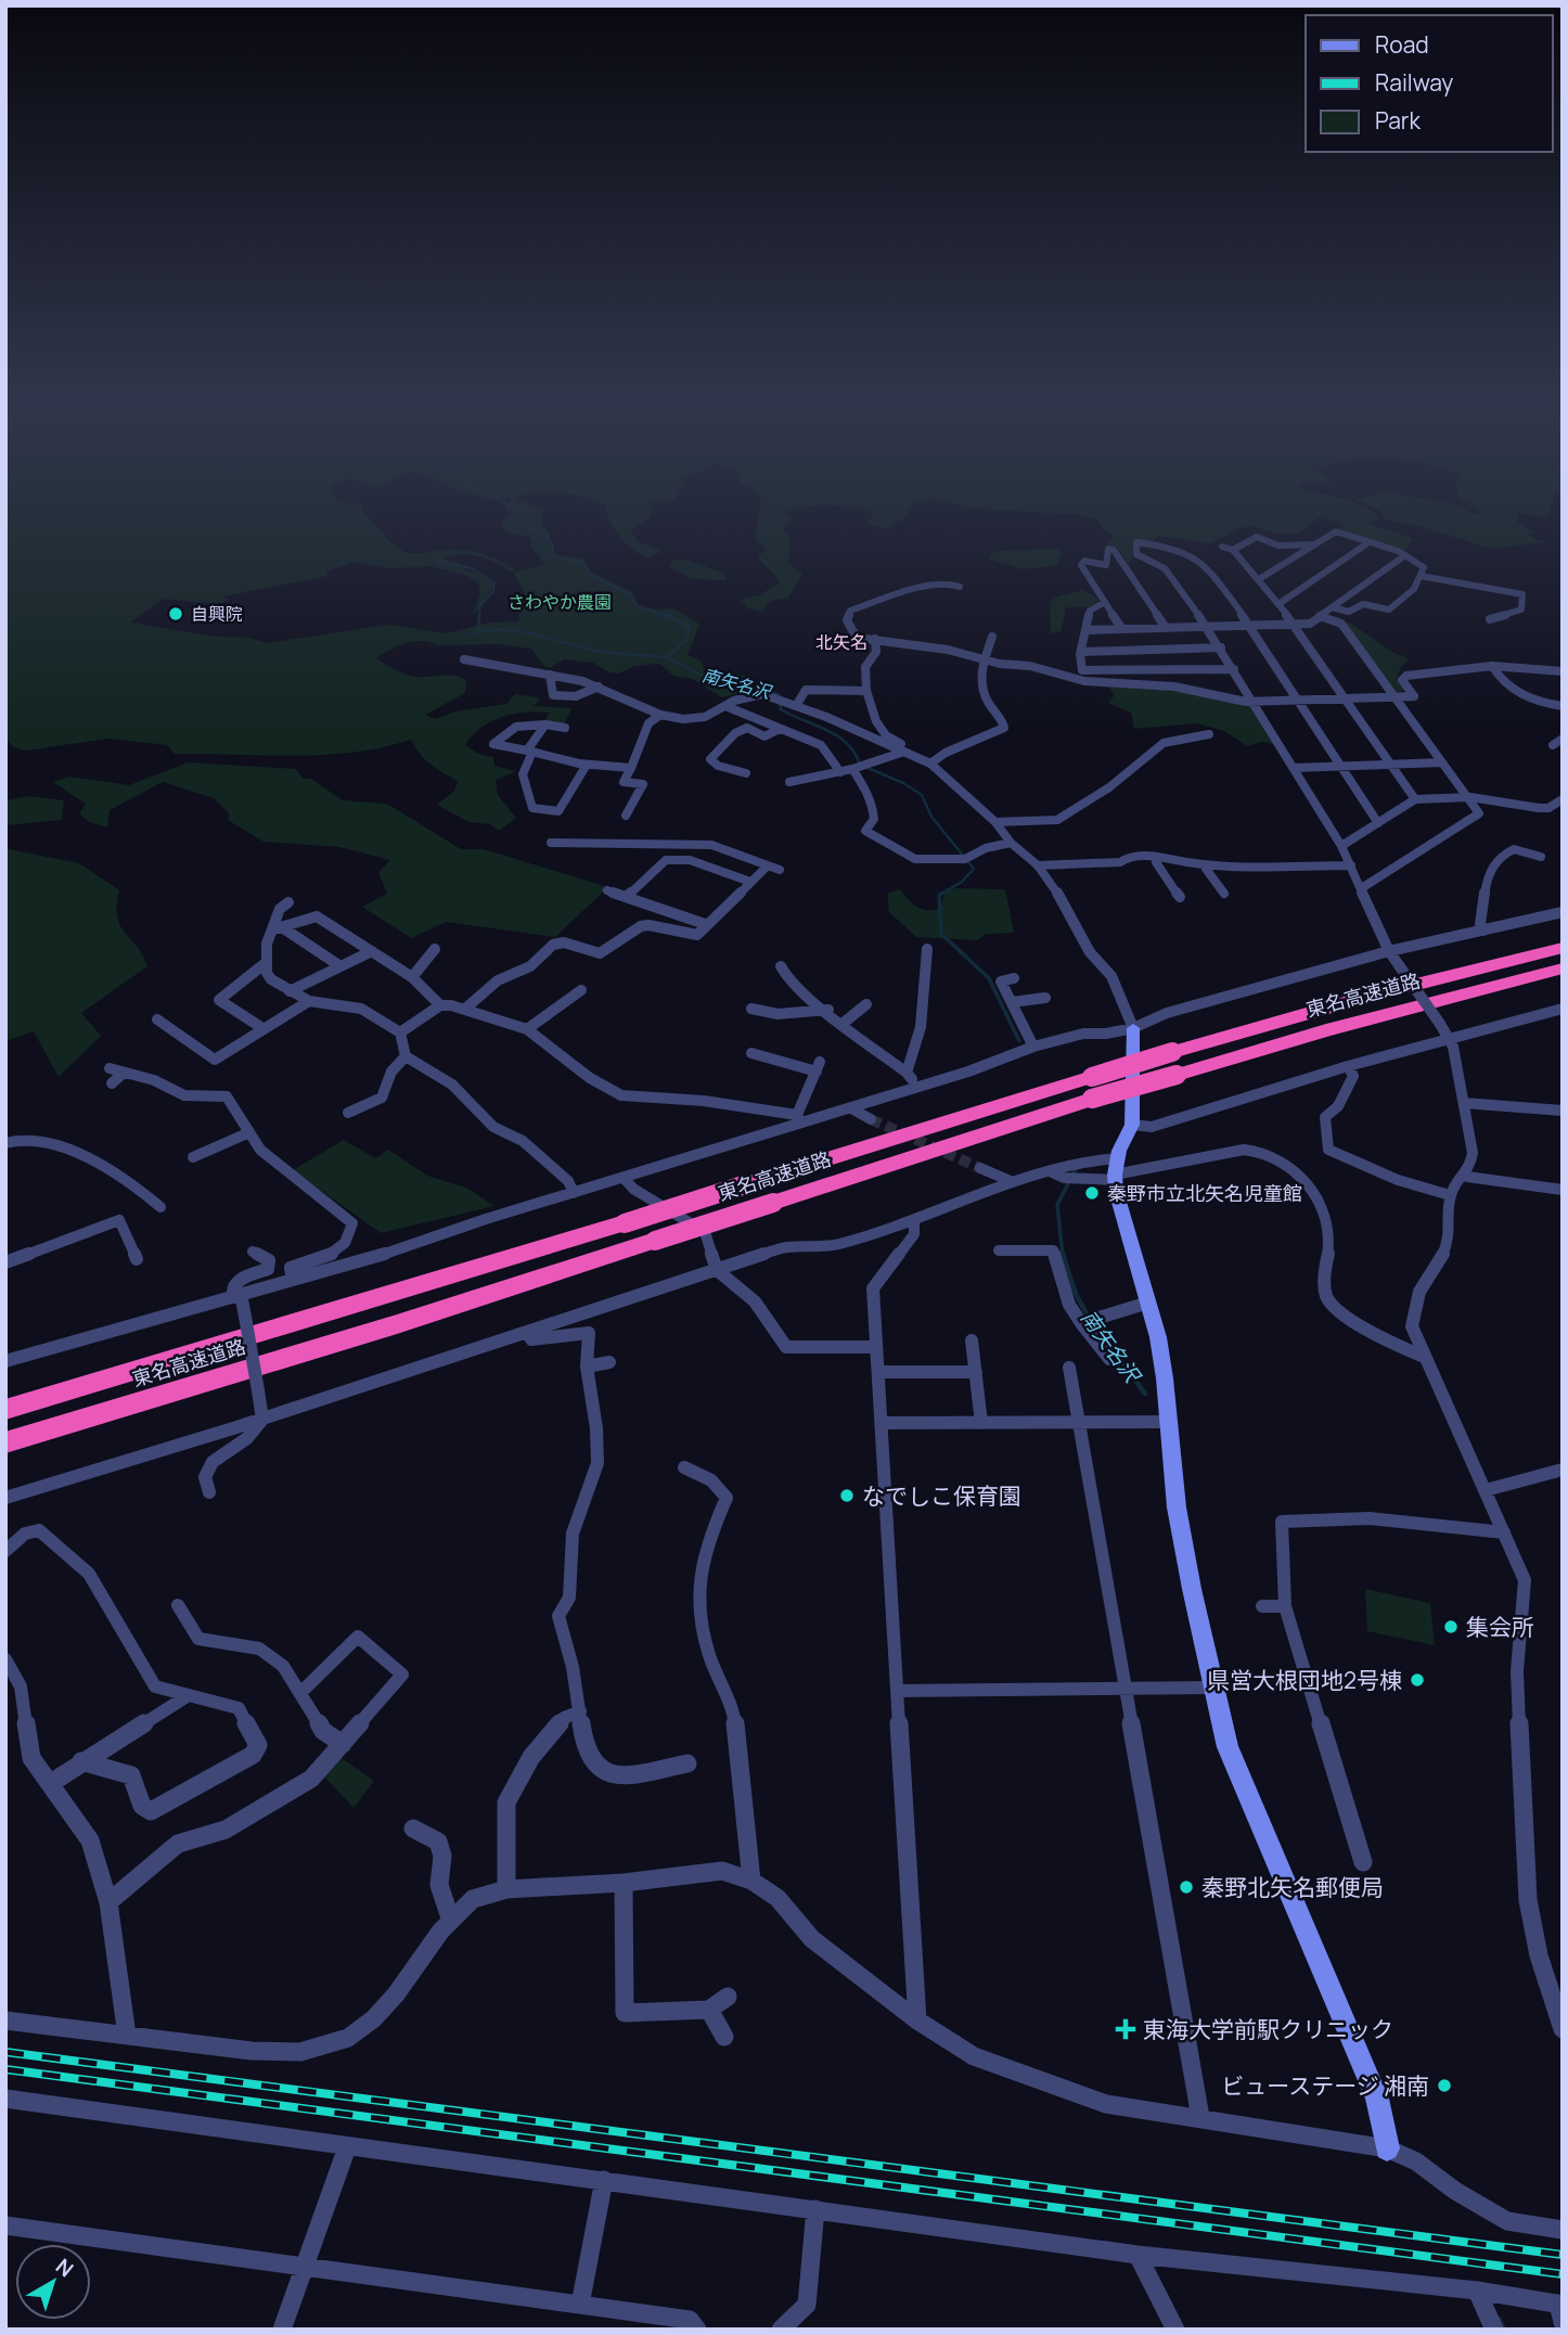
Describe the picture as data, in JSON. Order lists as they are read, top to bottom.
{
  "streets": {
    "highway": ["東名高速道路"]
  },
  "districts": ["北矢名"],
  "water": ["南矢名沢"],
  "parks": ["さわやか農園"],
  "places": {
    "other": [
      "自興院",
      "秦野市立北矢名児童館",
      "なでしこ保育園",
      "集会所",
      "県営大根団地2号棟",
      "秦野北矢名郵便局",
      "ビューステージ 湘南"
    ],
    "health": ["東海大学前駅クリニック"]
  },
  "legend": ["Road", "Railway", "Park"],
  "north": "top right"
}
